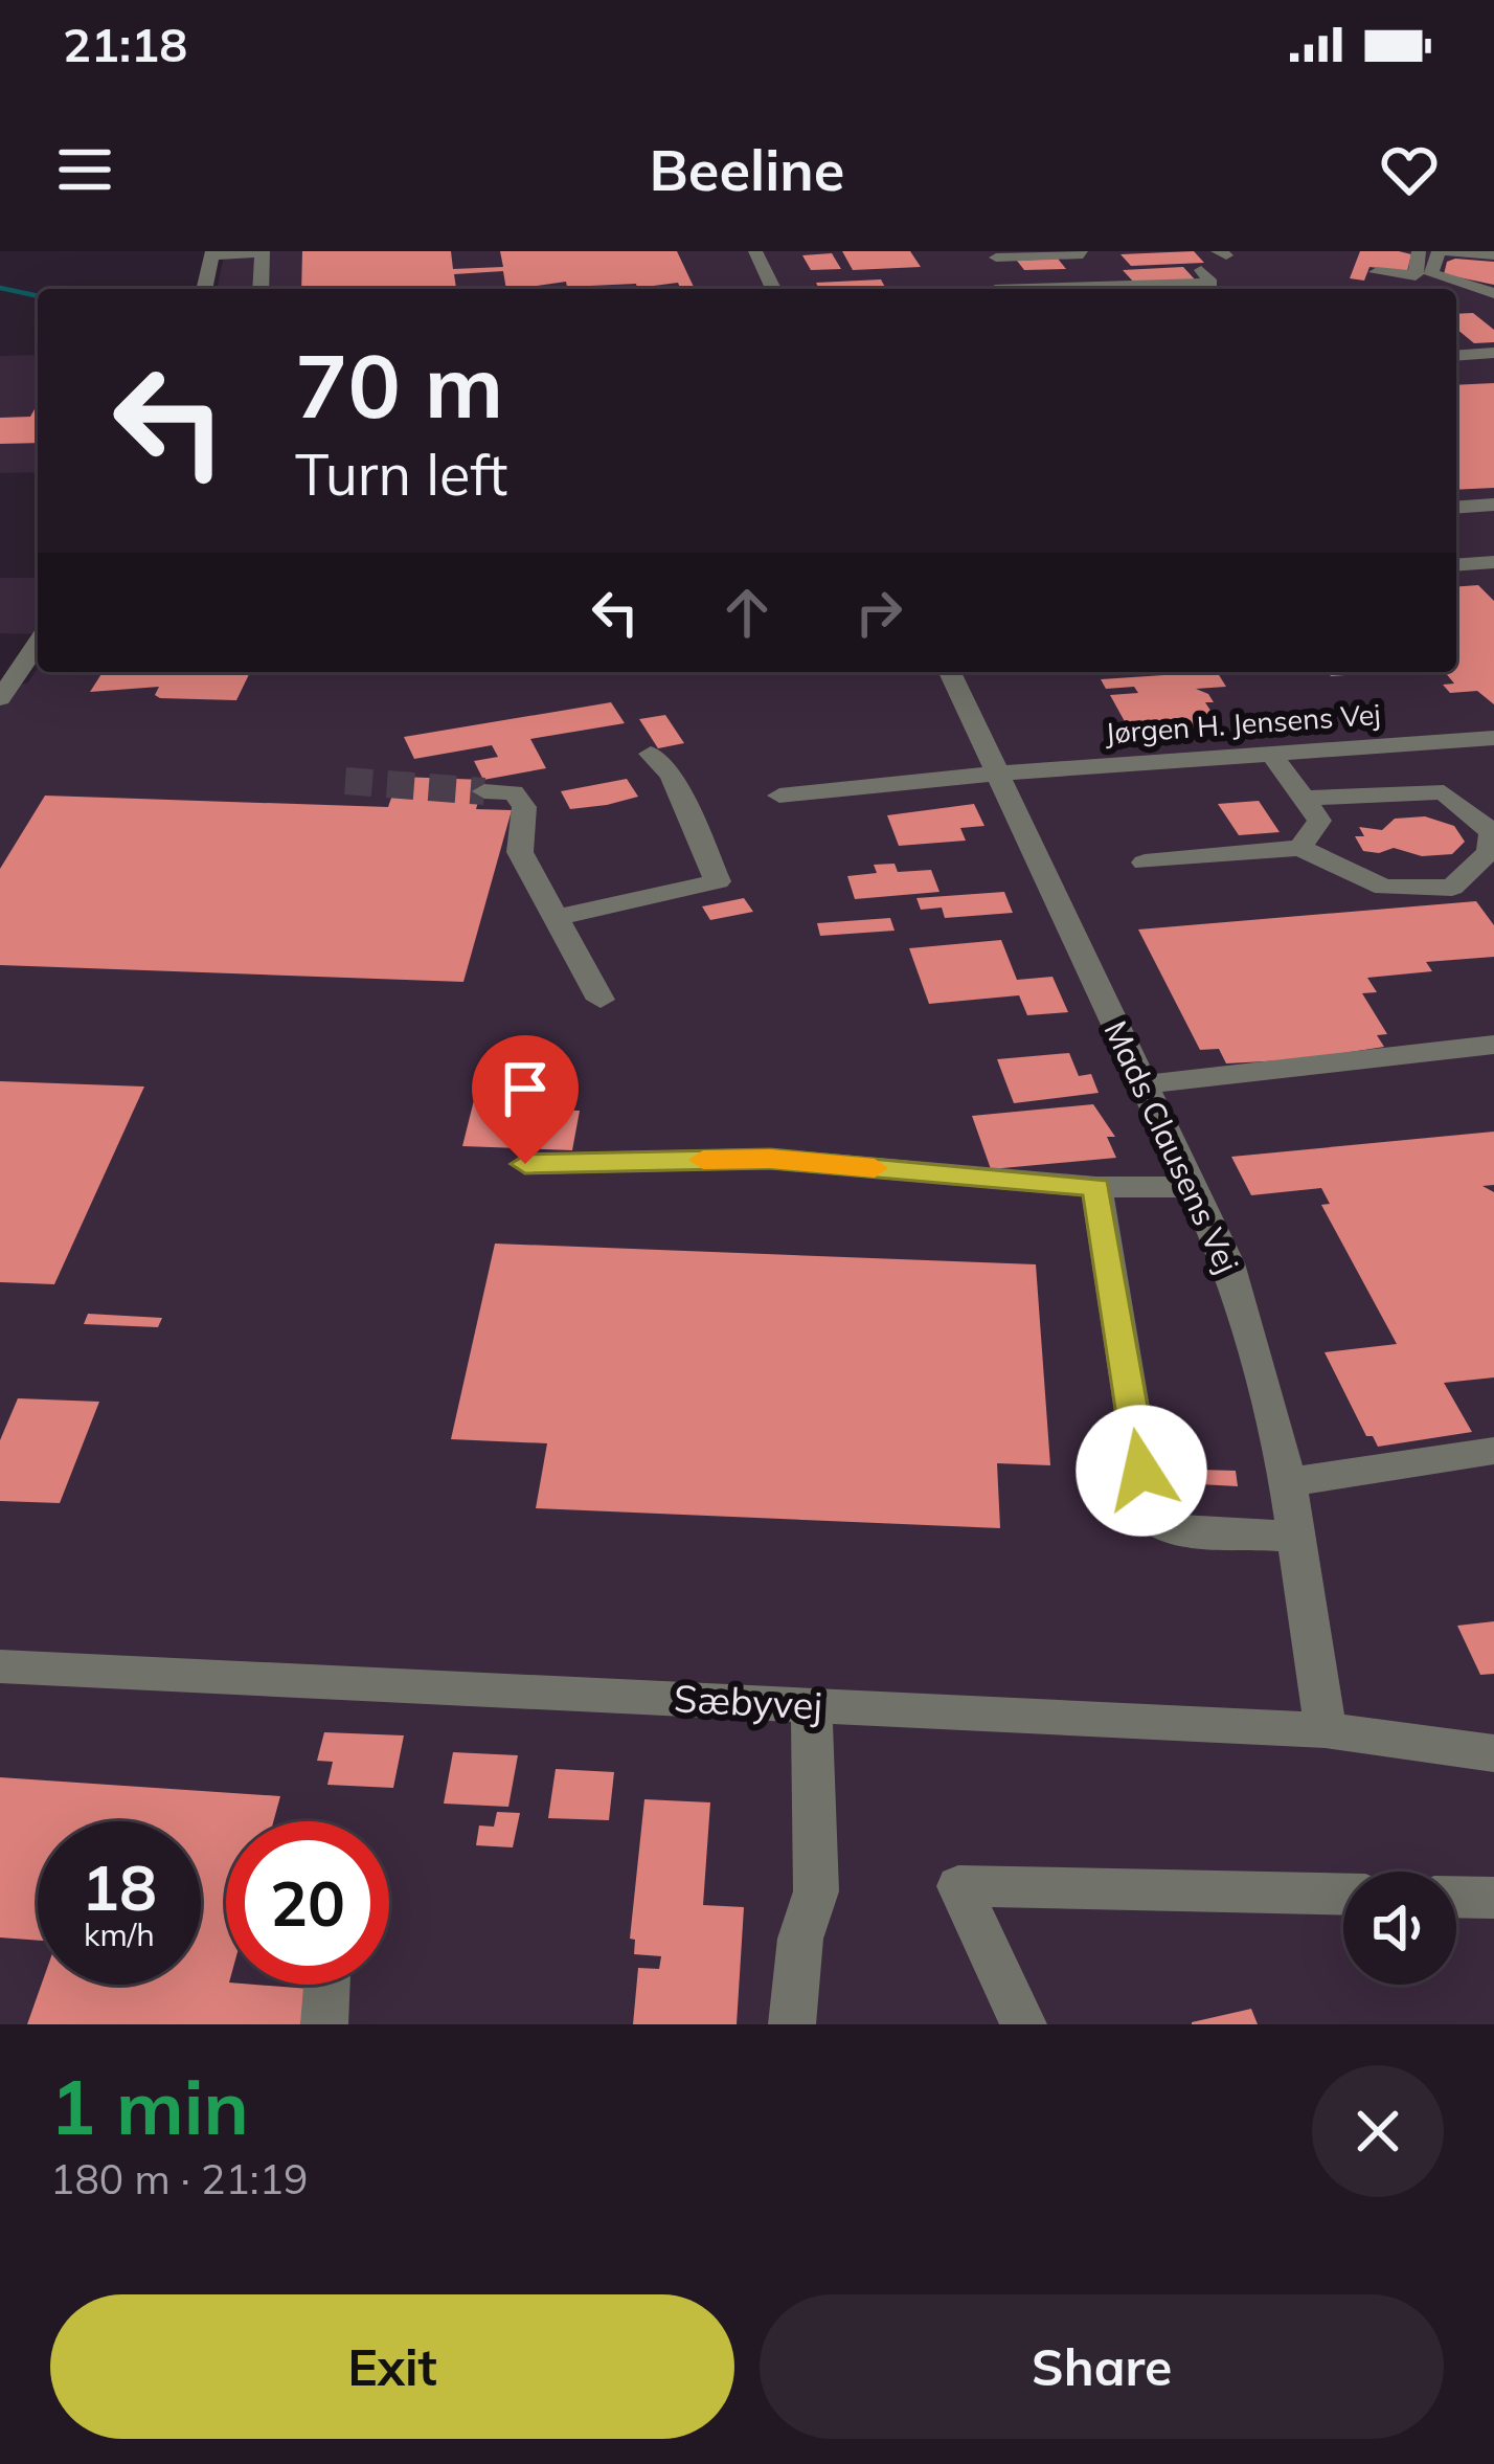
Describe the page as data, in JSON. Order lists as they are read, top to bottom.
{
  "streets": {
    "street": ["Jørgen H. Jensens Vej", "Mads Clausens Vej", "Sæbyvej"]
  },
  "crossings": [
    ["Jørgen H. Jensens Vej", "Mads Clausens Vej"],
    ["Mads Clausens Vej", "Sæbyvej"]
  ],
  "page": {
    "status": "21:18",
    "header": "Beeline",
    "turn": ["70 m", "Turn left"],
    "speed": "18 km/h",
    "limit": "20",
    "heading": ["1 min", "180 m · 21:19"],
    "buttons": ["Exit", "Share"]
  }
}
